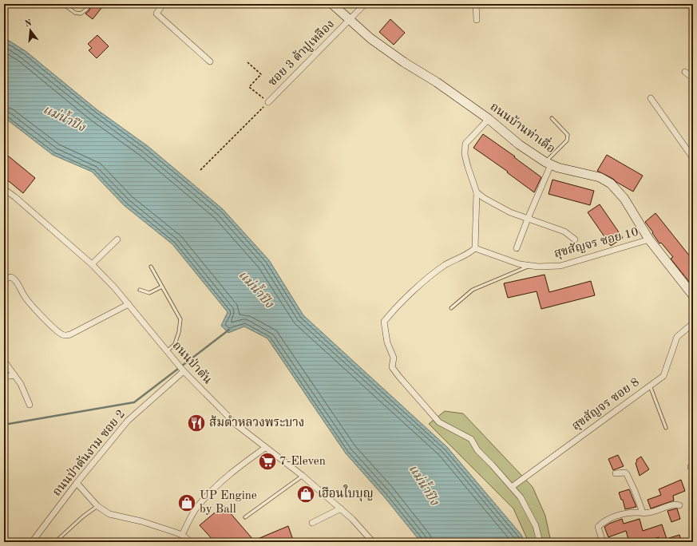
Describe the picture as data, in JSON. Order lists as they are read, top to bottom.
{
  "streets": {
    "street": [
      "ซอย 3 ต้าปูเหลือง",
      "ถนนบ้านท่าเดื่อ",
      "สุขสัญจร ซอย 10",
      "ถนนป่าตัน",
      "สุขสัญจร ซอย 8",
      "ถนนป่าตันงาม ซอย 2"
    ]
  },
  "crossings": [
    ["ซอย 3 ต้าปูเหลือง", "ถนนบ้านท่าเดื่อ"],
    ["ถนนบ้านท่าเดื่อ", "สุขสัญจร ซอย 10"],
    ["ถนนป่าตัน", "ถนนป่าตันงาม ซอย 2"]
  ],
  "water": ["แม่น้ำปิง"],
  "places": {
    "restaurant": ["ส้มตำหลวงพระบาง"],
    "supermarket": ["7-Eleven"],
    "shop": ["เฮือนใบบุญ", "UP Engine by Ball"]
  },
  "north": "top"
}
